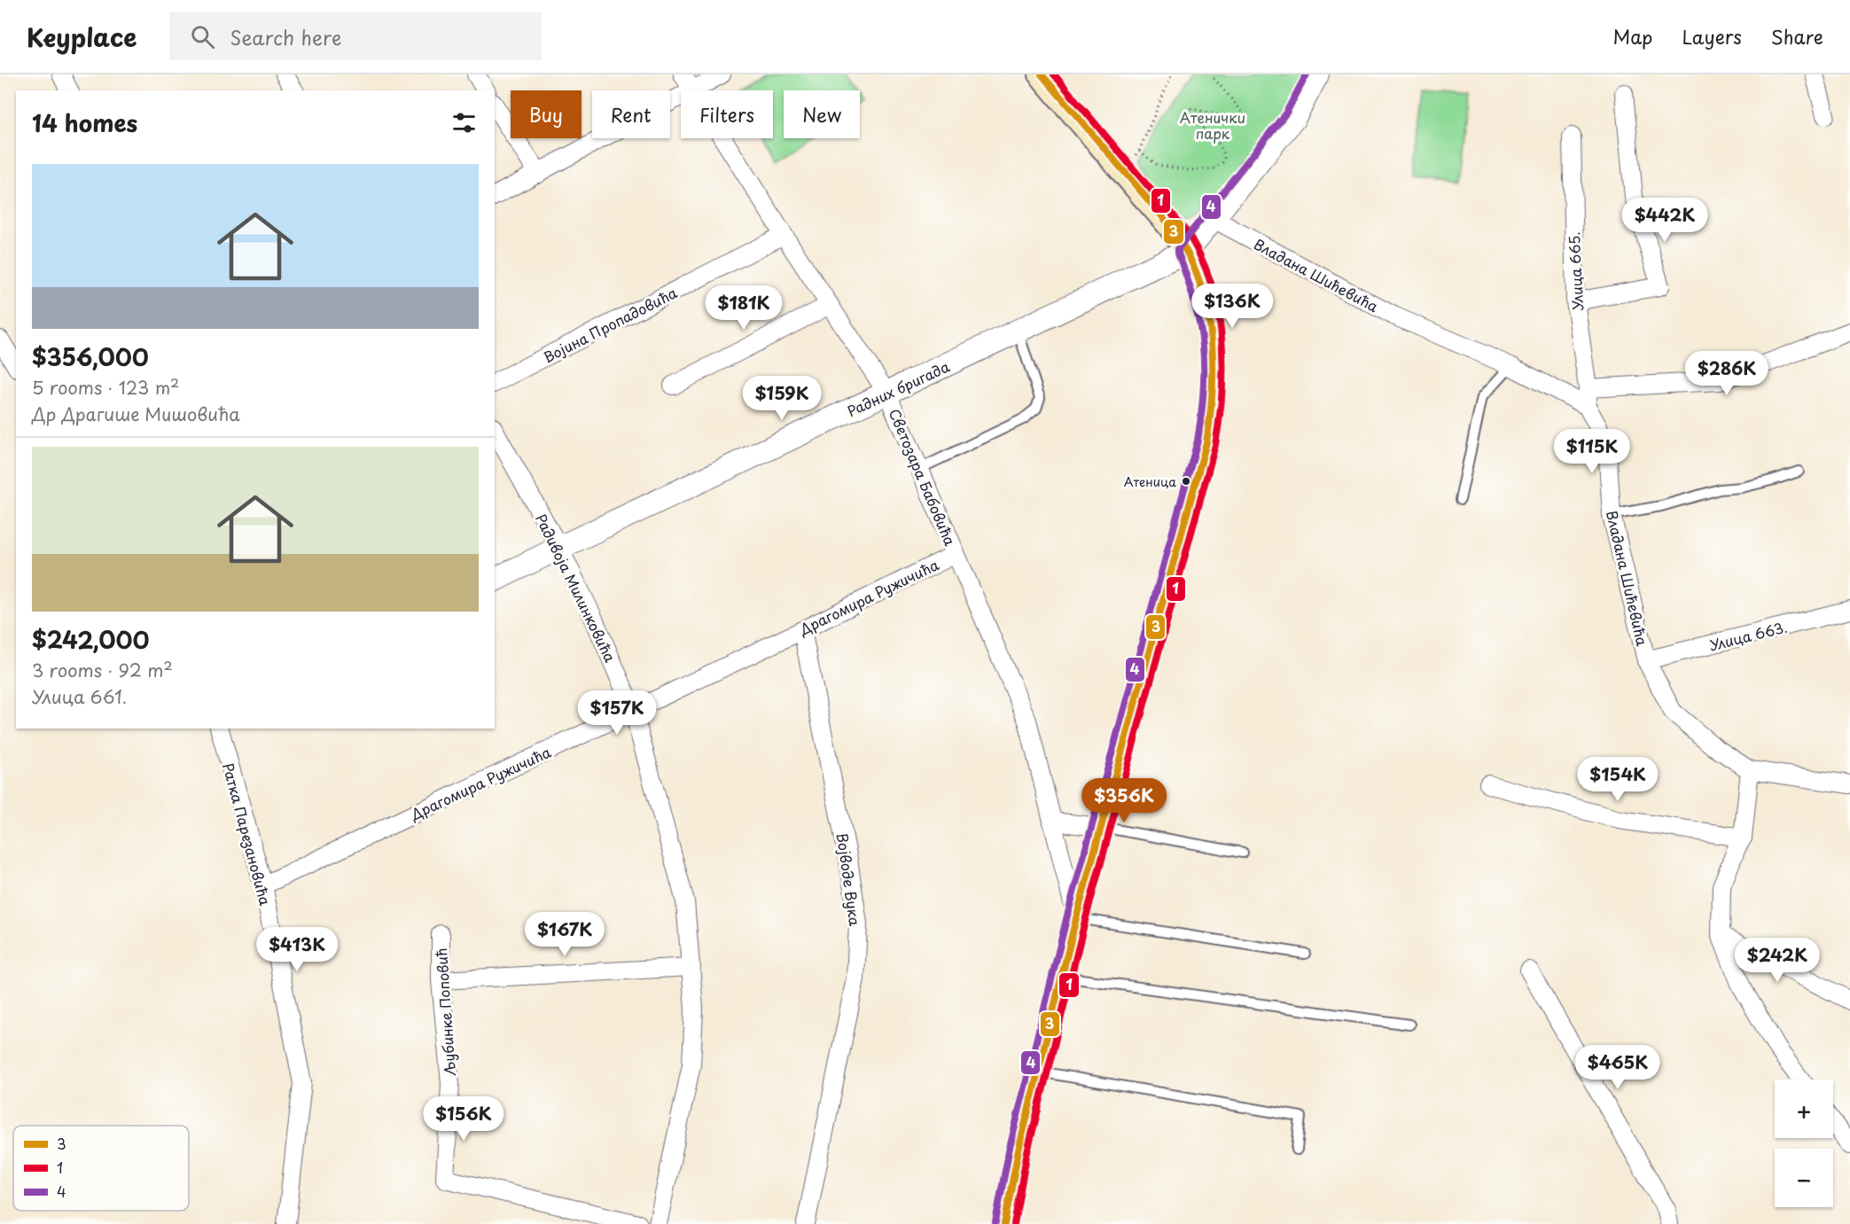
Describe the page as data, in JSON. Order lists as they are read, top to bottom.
{
  "streets": {
    "street": [
      "Улица 665.",
      "Владана Шићевића",
      "Војина Пропадовића",
      "Радних бригада",
      "Светозара Бабовића",
      "Радивоја Милинковића",
      "Драгомира Ружичића",
      "Улица 663.",
      "Ратка Парезановића",
      "Војводе Вука",
      "Љубинке Поповић"
    ]
  },
  "crossings": [
    ["Улица 665.", "Владана Шићевића"],
    ["Владана Шићевића", "Улица 663."],
    ["Војина Пропадовића", "Светозара Бабовића"],
    ["Радних бригада", "Светозара Бабовића"],
    ["Радних бригада", "Радивоја Милинковића"],
    ["Светозара Бабовића", "Драгомира Ружичића"],
    ["Радивоја Милинковића", "Драгомира Ружичића"],
    ["Драгомира Ружичића", "Ратка Парезановића"],
    ["Драгомира Ружичића", "Војводе Вука"]
  ],
  "parks": ["Атенички парк"],
  "places": ["Атеница"],
  "lines": ["transit line 3", "transit line 1", "transit line 4"],
  "legend": ["3", "1", "4"],
  "page": {
    "header": "Keyplace",
    "search": "Search here",
    "nav": ["Map", "Layers", "Share"],
    "chip": [
      "Buy",
      "Rent",
      "Filters",
      "New"
    ],
    "heading": "14 homes",
    "list": [
      {
        "name": "$356,000",
        "note": "5 rooms · 123 m² · Др Драгише Мишовића"
      },
      {
        "name": "$242,000",
        "note": "3 rooms · 92 m² · Улица 661."
      }
    ],
    "price": [
      "$442K",
      "$136K",
      "$181K",
      "$286K",
      "$159K",
      "$115K",
      "$157K",
      "$154K",
      "$356K",
      "$167K",
      "$413K",
      "$242K",
      "$465K",
      "$156K"
    ],
    "map_buttons": ["+", "−"]
  }
}
